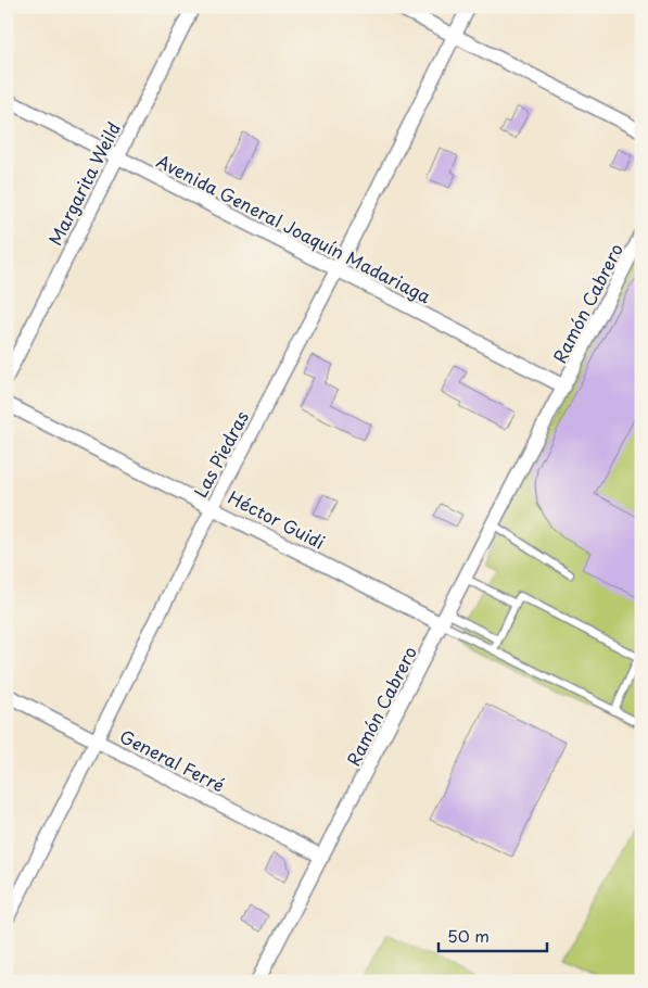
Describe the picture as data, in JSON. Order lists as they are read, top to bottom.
{
  "streets": {
    "street": [
      "Margarita Weild",
      "Avenida General Joaquín Madariaga",
      "Ramón Cabrero",
      "Las Piedras",
      "Héctor Guidi",
      "General Ferré"
    ]
  },
  "crossings": [
    ["Margarita Weild", "Avenida General Joaquín Madariaga"],
    ["Avenida General Joaquín Madariaga", "Ramón Cabrero"],
    ["Avenida General Joaquín Madariaga", "Las Piedras"],
    ["Ramón Cabrero", "Héctor Guidi"],
    ["Ramón Cabrero", "General Ferré"],
    ["Las Piedras", "Héctor Guidi"],
    ["Las Piedras", "General Ferré"]
  ],
  "scale_bar": "50 m"
}
